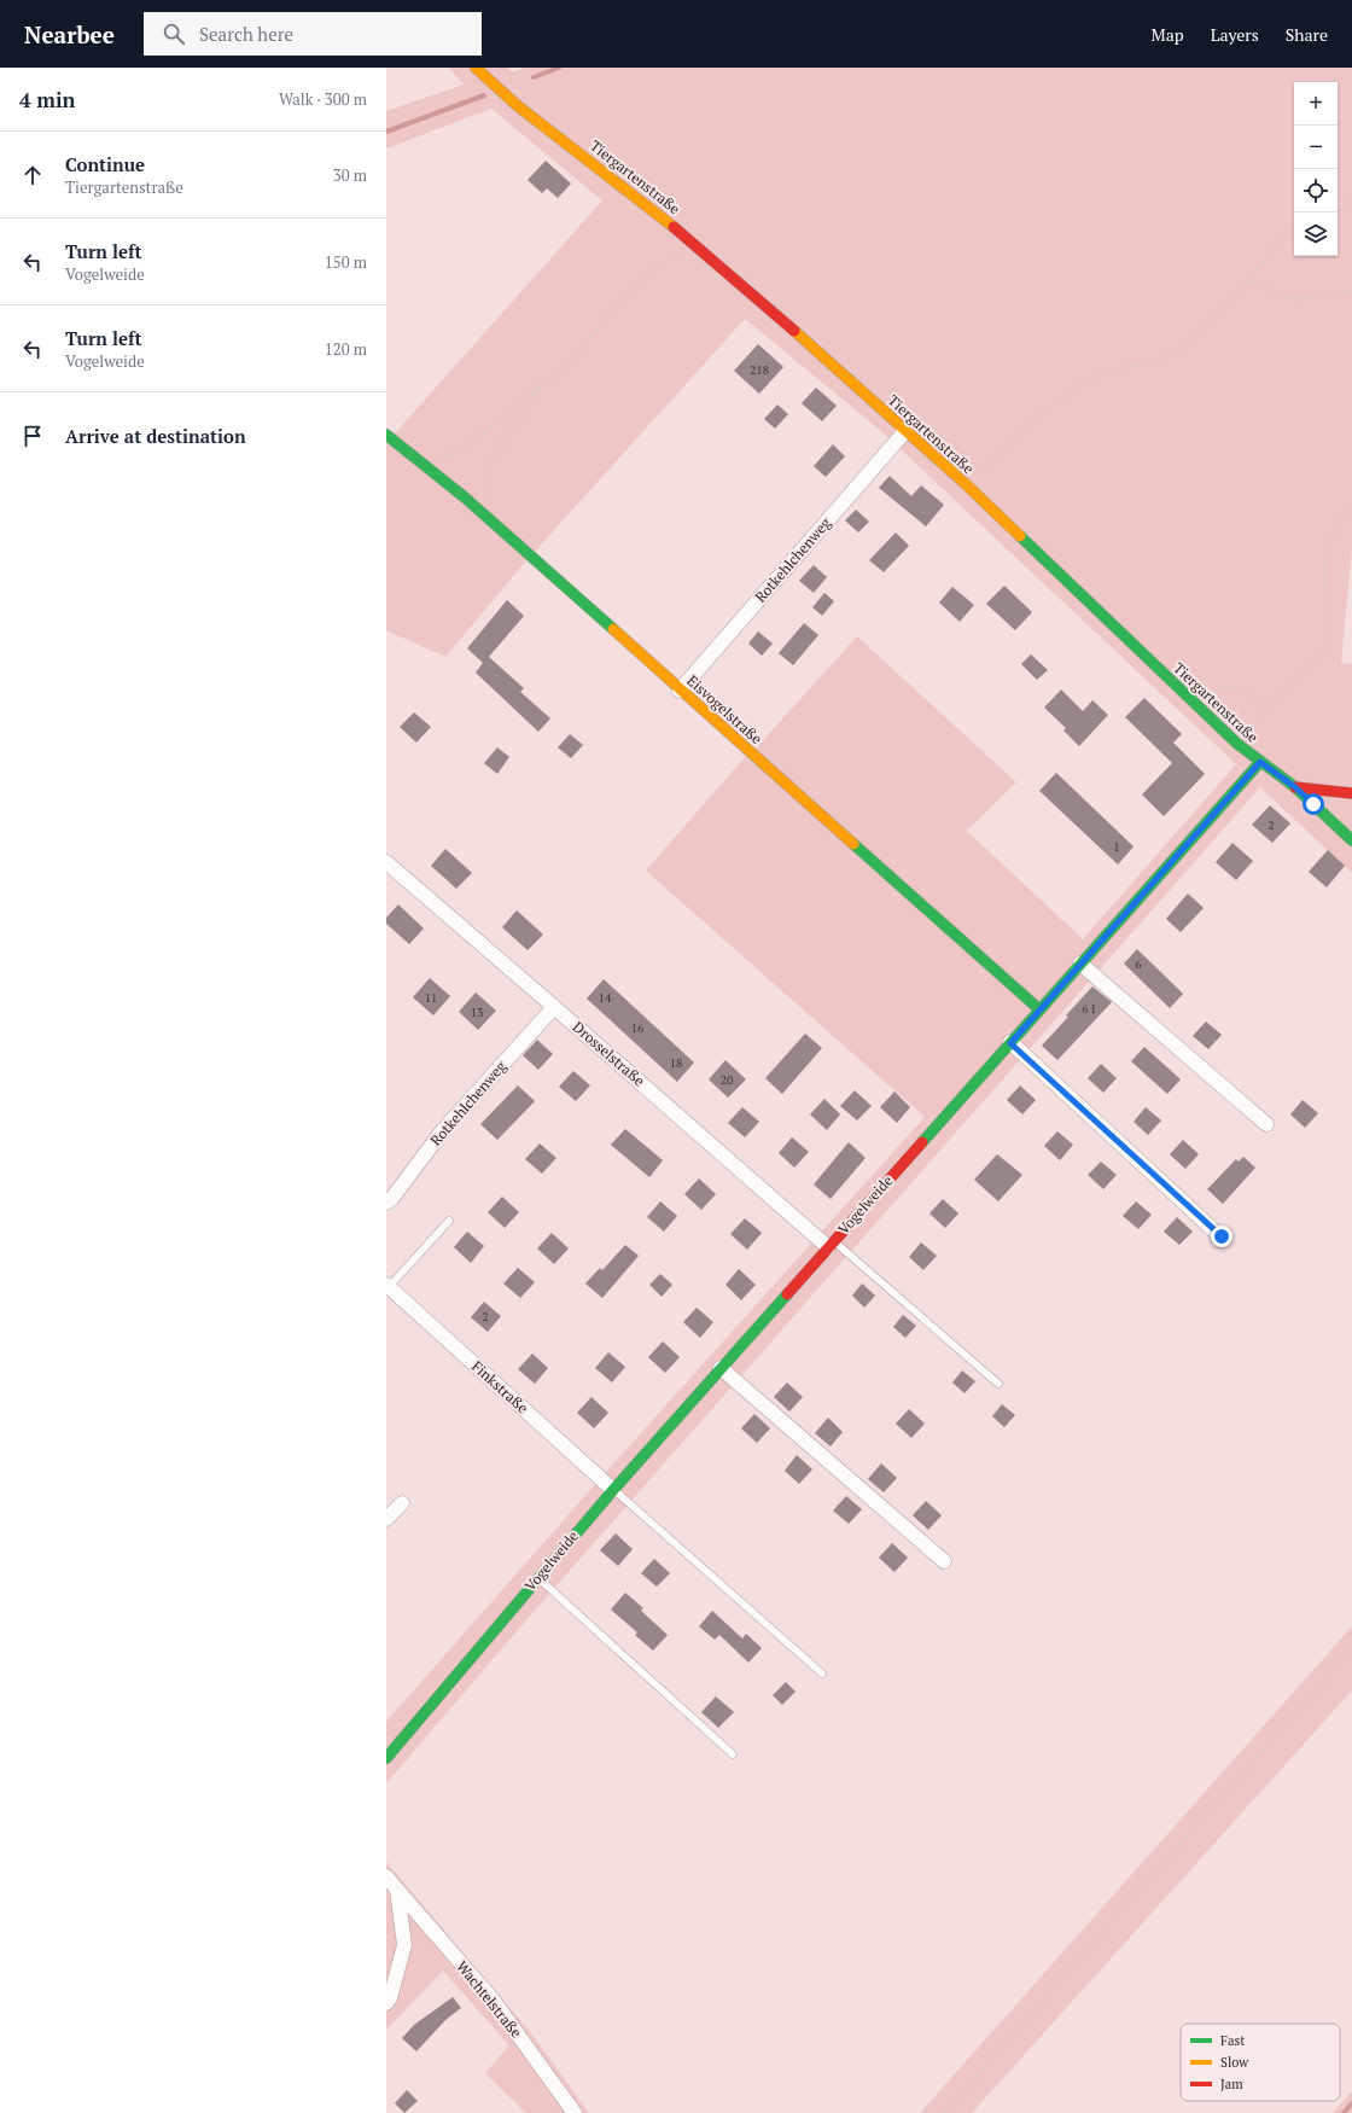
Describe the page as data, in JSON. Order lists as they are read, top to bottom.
{
  "streets": {
    "street": [
      "Tiergartenstraße",
      "Rotkehlchenweg",
      "Eisvogelstraße",
      "Drosselstraße",
      "Vogelweide",
      "Finkstraße",
      "Wachtelstraße"
    ]
  },
  "crossings": [
    ["Tiergartenstraße", "Rotkehlchenweg"],
    ["Tiergartenstraße", "Vogelweide"],
    ["Rotkehlchenweg", "Eisvogelstraße"],
    ["Rotkehlchenweg", "Drosselstraße"],
    ["Eisvogelstraße", "Vogelweide"],
    ["Drosselstraße", "Vogelweide"],
    ["Vogelweide", "Finkstraße"]
  ],
  "house_numbers": [
    "218",
    "2",
    "1",
    "6",
    "11",
    "14",
    "6 I",
    "13",
    "16",
    "18",
    "20",
    "2"
  ],
  "legend": ["Fast", "Slow", "Jam"],
  "page": {
    "header": "Nearbee",
    "search": "Search here",
    "nav": ["Map", "Layers", "Share"],
    "heading": ["4 min", "Walk · 300 m"],
    "map_buttons": ["+", "−"],
    "list": [
      ["Continue", "Tiergartenstraße", "30 m"],
      ["Turn left", "Vogelweide", "150 m"],
      ["Turn left", "Vogelweide", "120 m"],
      "Arrive at destination"
    ]
  }
}
